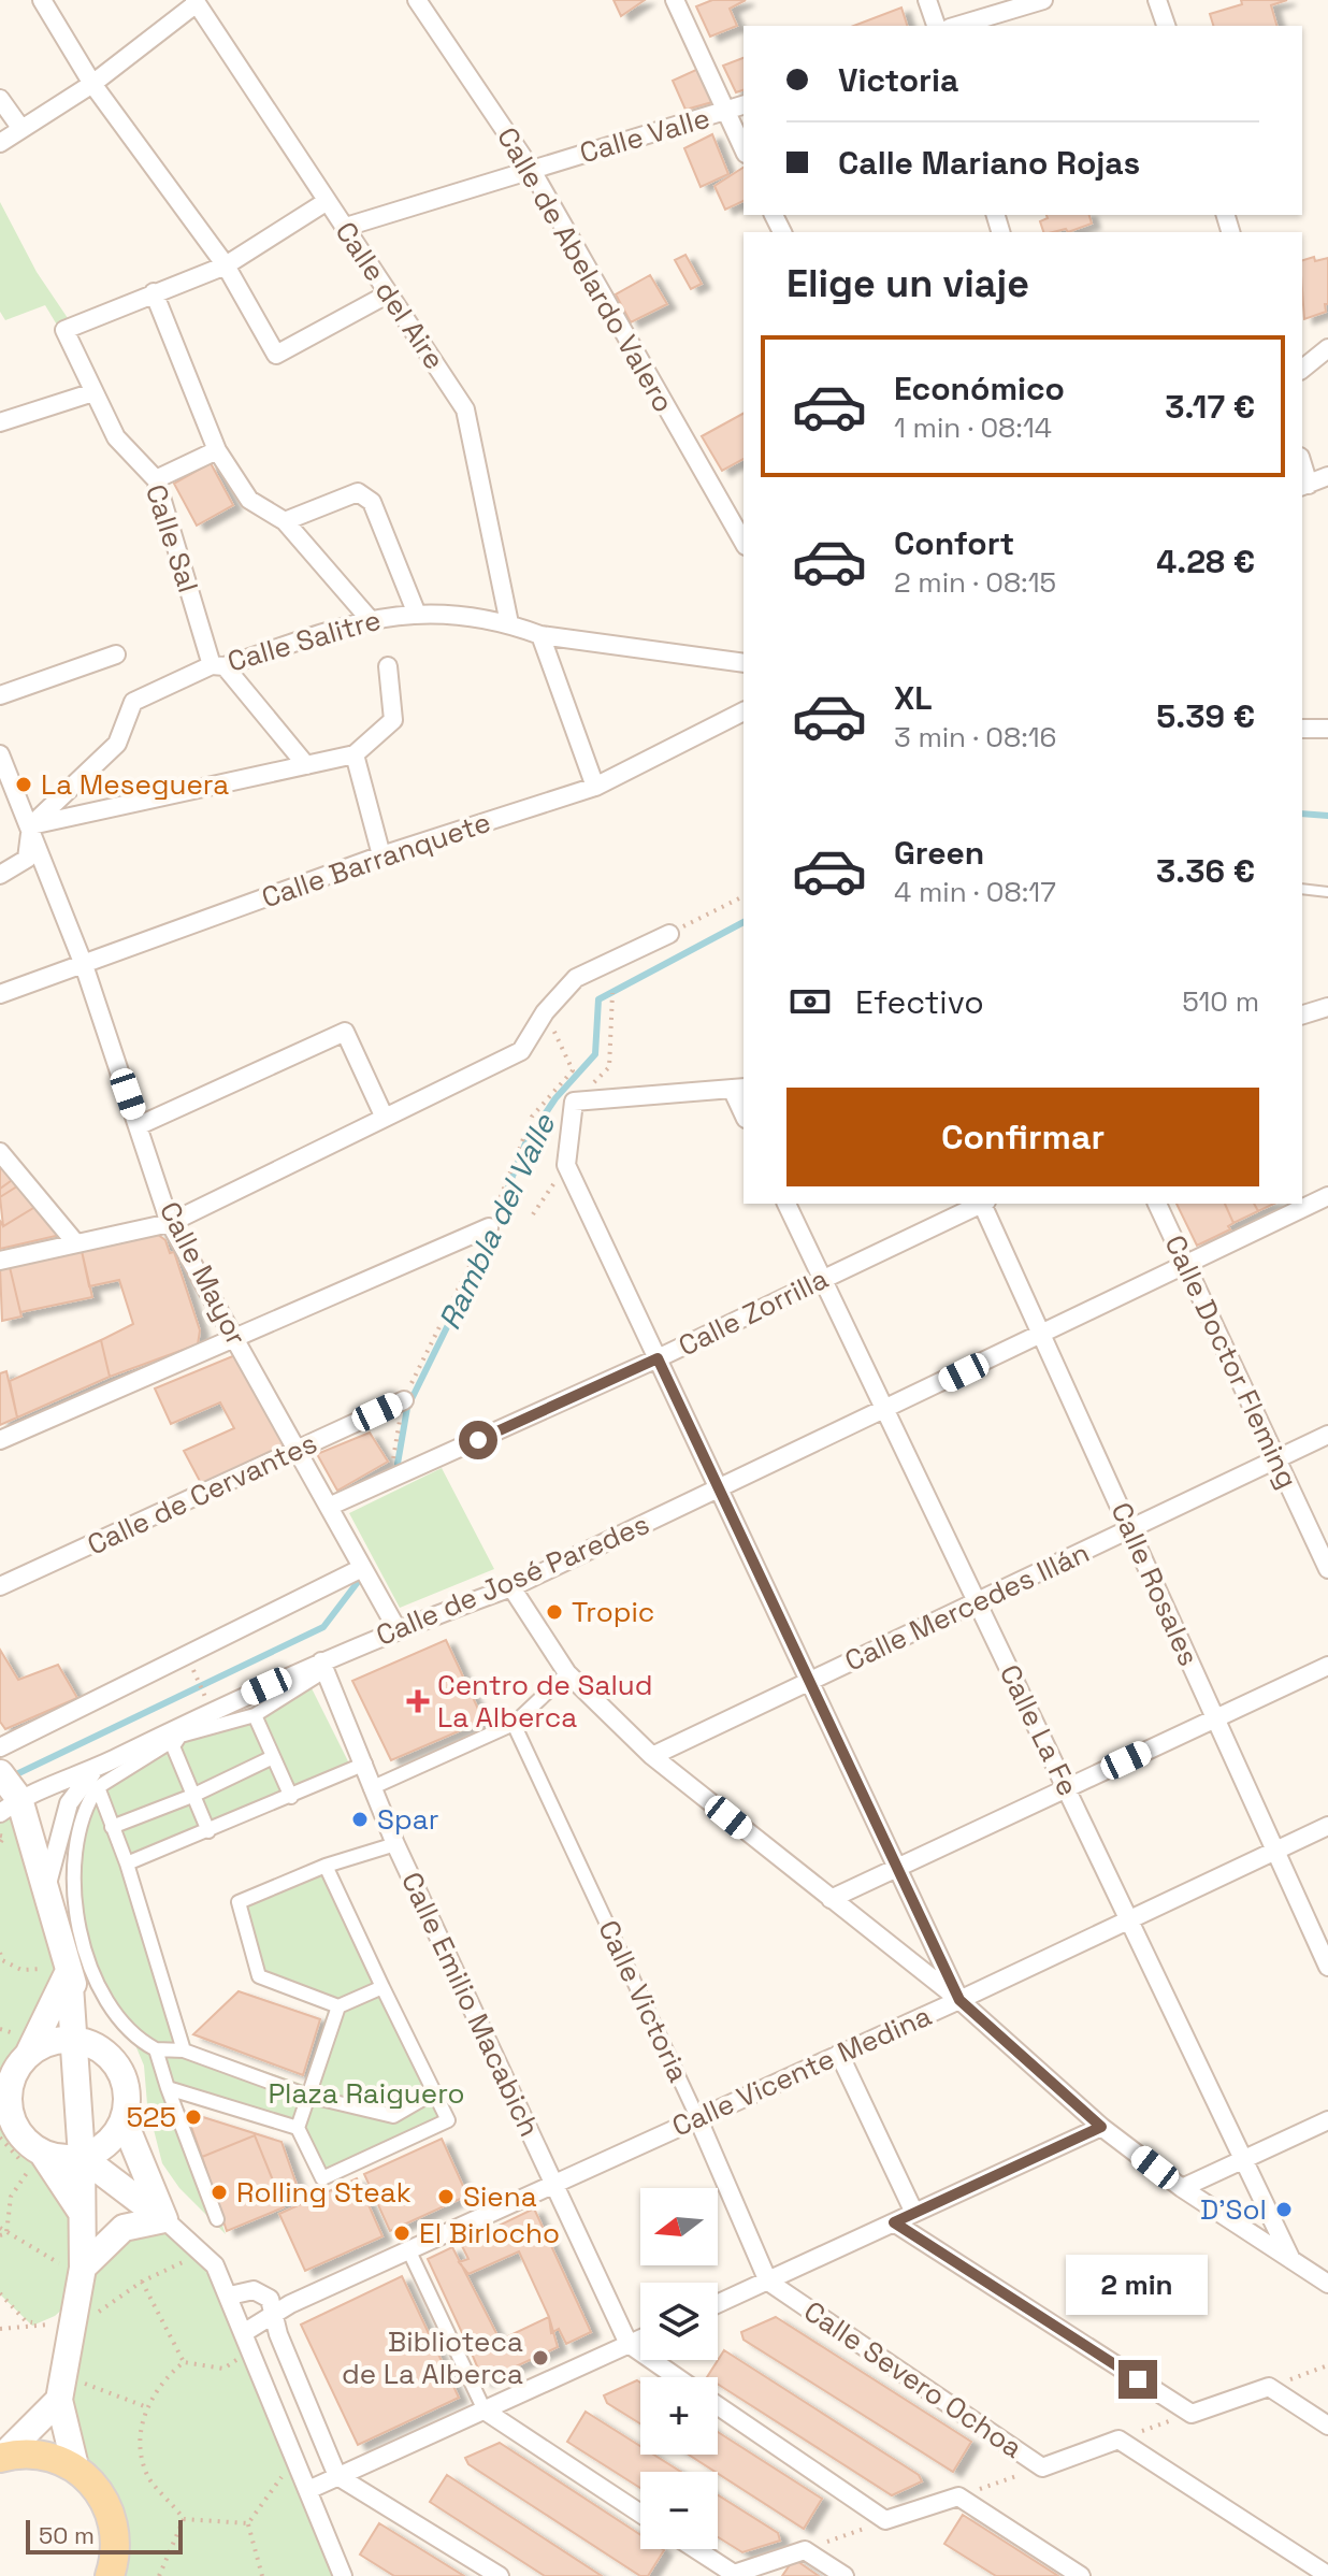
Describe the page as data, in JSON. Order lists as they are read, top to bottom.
{
  "streets": {
    "street": [
      "Calle Valle",
      "Calle de Abelardo Valero",
      "Calle del Aire",
      "Calle Sal",
      "Calle Salitre",
      "Calle Barranquete",
      "Calle Mayor",
      "Calle Zorrilla",
      "Calle Doctor Fleming",
      "Calle de Cervantes",
      "Calle de José Paredes",
      "Calle Rosales",
      "Calle Mercedes Illán",
      "Calle La Fe",
      "Calle Victoria",
      "Calle Emilio Macabich",
      "Calle Vicente Medina",
      "Calle Severo Ochoa"
    ]
  },
  "crossings": [
    ["Calle Valle", "Calle de Abelardo Valero"],
    ["Calle Valle", "Calle del Aire"],
    ["Calle del Aire", "Calle Salitre"],
    ["Calle Sal", "Calle Salitre"],
    ["Calle Salitre", "Calle Mayor"],
    ["Calle Barranquete", "Calle Mayor"],
    ["Calle Mayor", "Calle Zorrilla"],
    ["Calle Mayor", "Calle de Cervantes"],
    ["Calle Mayor", "Calle de José Paredes"],
    ["Calle Zorrilla", "Calle La Fe"],
    ["Calle Doctor Fleming", "Calle de José Paredes"],
    ["Calle Doctor Fleming", "Calle Mercedes Illán"],
    ["Calle de José Paredes", "Calle Rosales"],
    ["Calle de José Paredes", "Calle La Fe"],
    ["Calle de José Paredes", "Calle Emilio Macabich"],
    ["Calle Rosales", "Calle Mercedes Illán"],
    ["Calle Rosales", "Calle Vicente Medina"],
    ["Calle Mercedes Illán", "Calle La Fe"],
    ["Calle La Fe", "Calle Vicente Medina"],
    ["Calle Victoria", "Calle Vicente Medina"],
    ["Calle Victoria", "Calle Severo Ochoa"],
    ["Calle Emilio Macabich", "Calle Vicente Medina"]
  ],
  "water": ["Rambla del Valle"],
  "parks": ["Plaza Raiguero"],
  "places": {
    "other": [
      "La Meseguera",
      "Tropic",
      "Spar",
      "525",
      "Rolling Steak",
      "Siena",
      "D'Sol",
      "El Birlocho",
      "Biblioteca de La Alberca"
    ],
    "health": ["Centro de Salud La Alberca"]
  },
  "scale_bar": "50 m",
  "north": "left",
  "page": {
    "banner": ["Victoria", "Calle Mariano Rojas"],
    "heading": "Elige un viaje",
    "list": [
      {
        "name": "Económico",
        "note": "1 min · 08:14",
        "value": "3.17 €"
      },
      {
        "name": "Confort",
        "note": "2 min · 08:15",
        "value": "4.28 €"
      },
      {
        "name": "XL",
        "note": "3 min · 08:16",
        "value": "5.39 €"
      },
      {
        "name": "Green",
        "note": "4 min · 08:17",
        "value": "3.36 €"
      }
    ],
    "pay": ["Efectivo", "510 m"],
    "buttons": "Confirmar",
    "map_buttons": ["+", "−"],
    "bubble": "2 min",
    "scale": "50 m"
  }
}
